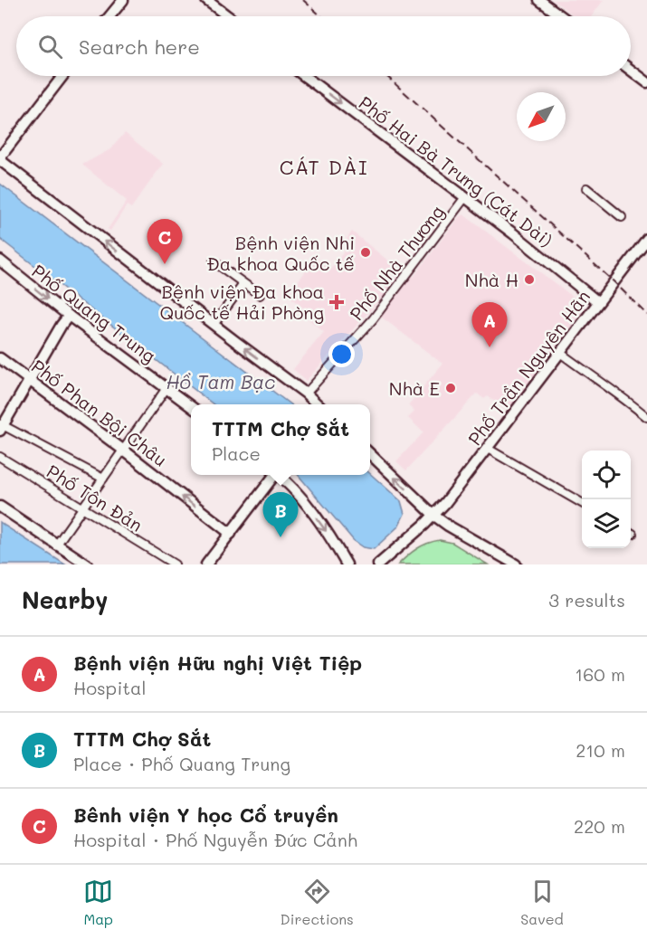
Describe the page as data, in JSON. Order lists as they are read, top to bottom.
{
  "streets": {
    "main road": [
      "Phố Hai Bà Trưng (Cát Dài)",
      "Phố Quang Trung",
      "Phố Trần Nguyên Hãn",
      "Phố Phan Bội Châu"
    ],
    "street": ["Phố Nhà Thương", "Phố Tôn Đản"]
  },
  "crossings": [
    ["Phố Hai Bà Trưng (Cát Dài)", "Phố Nhà Thương"],
    ["Phố Hai Bà Trưng (Cát Dài)", "Phố Trần Nguyên Hãn"]
  ],
  "one_way": ["Phố Hai Bà Trưng (Cát Dài)", "Phố Phan Bội Châu"],
  "districts": ["CÁT DÀI"],
  "water": ["Hồ Tam Bạc"],
  "places": {
    "other": ["Bệnh viện Nhi Đa khoa Quốc tế", "Nhà H", "Nhà E"],
    "health": ["Bệnh viện Đa khoa Quốc tế Hải Phòng"]
  },
  "north": "bottom left",
  "page": {
    "search": "Search here",
    "pins": ["C", "A", "B"],
    "popup": ["TTTM Chợ Sắt", "Place"],
    "heading": ["Nearby", "3 results"],
    "list": [
      {
        "mark": "A",
        "name": "Bệnh viện Hữu nghị Việt Tiệp",
        "note": "Hospital",
        "value": "160 m"
      },
      {
        "mark": "B",
        "name": "TTTM Chợ Sắt",
        "note": "Place · Phố Quang Trung",
        "value": "210 m"
      },
      {
        "mark": "C",
        "name": "Bênh viện Y học Cổ truyền",
        "note": "Hospital · Phố Nguyễn Đức Cảnh",
        "value": "220 m"
      }
    ],
    "nav": ["Map", "Directions", "Saved"]
  }
}
